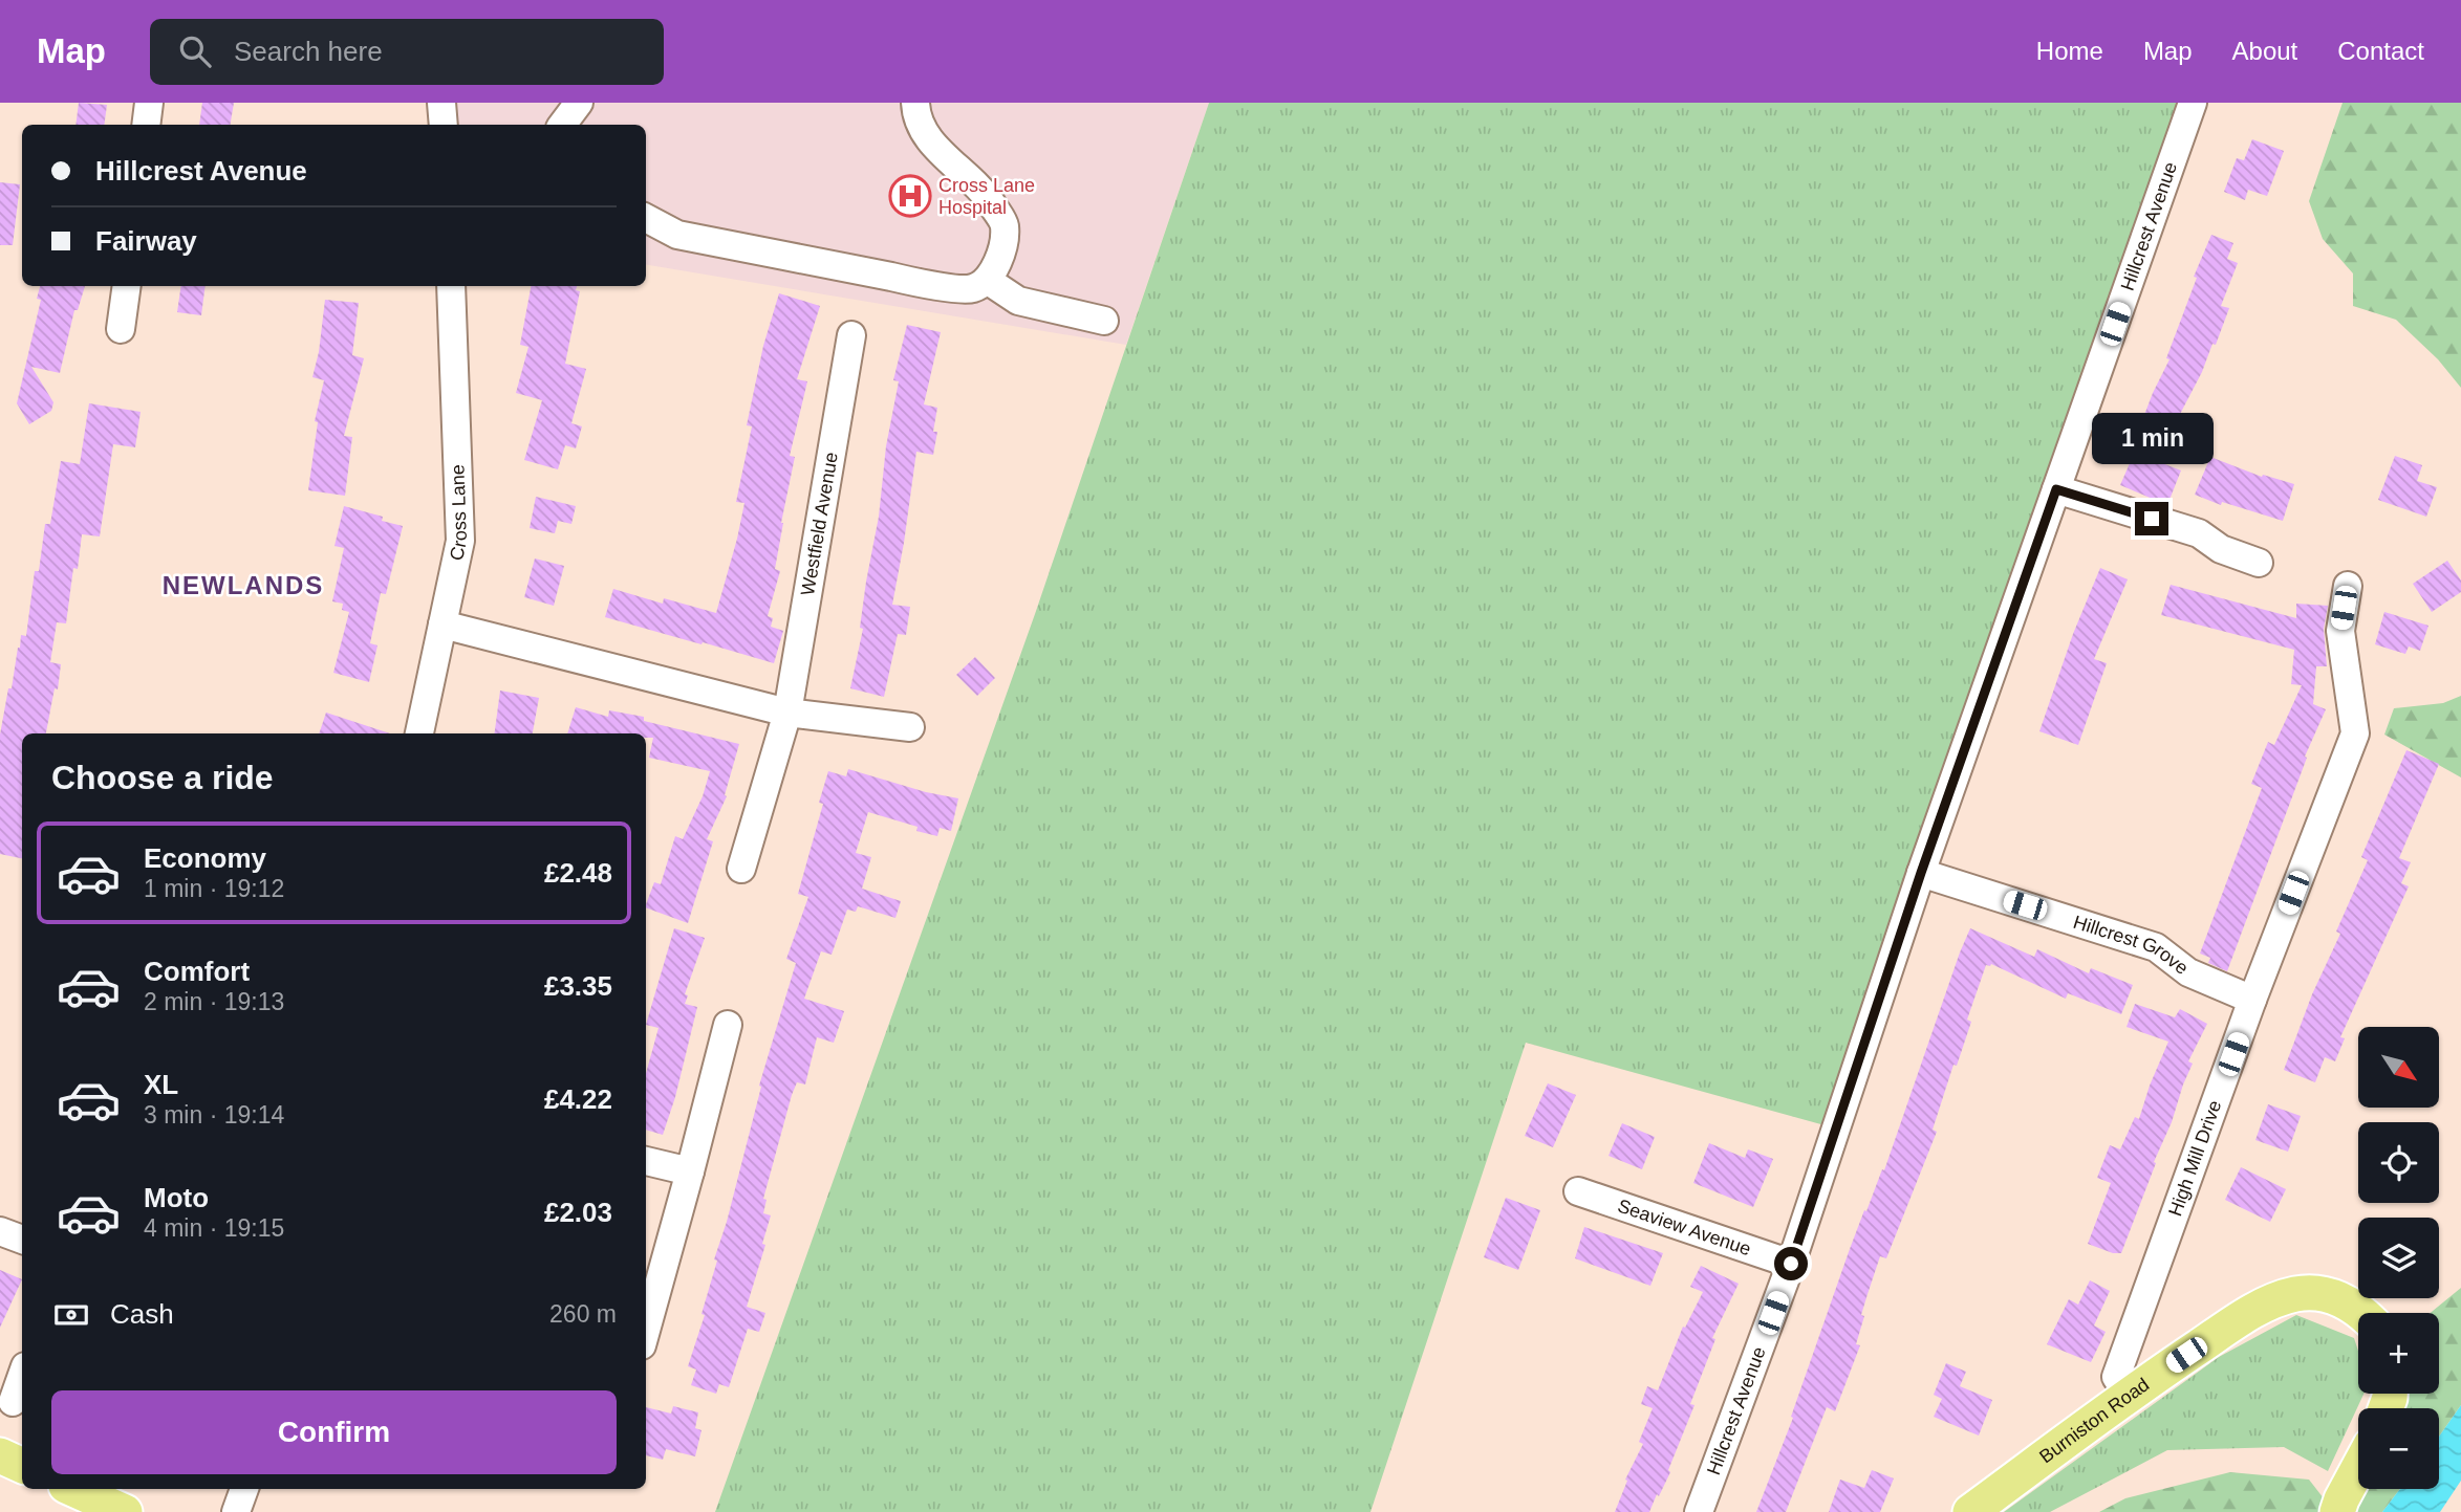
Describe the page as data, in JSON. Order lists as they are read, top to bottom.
{
  "streets": {
    "main road": ["Burniston Road"],
    "street": [
      "Hillcrest Avenue",
      "Cross Lane",
      "Westfield Avenue",
      "Hillcrest Grove",
      "High Mill Drive",
      "Seaview Avenue"
    ]
  },
  "crossings": [
    ["Hillcrest Avenue", "Hillcrest Grove"],
    ["Hillcrest Avenue", "Seaview Avenue"],
    ["Hillcrest Grove", "High Mill Drive"],
    ["High Mill Drive", "Burniston Road"]
  ],
  "districts": ["NEWLANDS"],
  "places": {
    "hospital": ["Cross Lane Hospital"]
  },
  "north": "bottom right",
  "page": {
    "header": "Map",
    "search": "Search here",
    "nav": [
      "Home",
      "Map",
      "About",
      "Contact"
    ],
    "banner": ["Hillcrest Avenue", "Fairway"],
    "bubble": "1 min",
    "heading": "Choose a ride",
    "list": [
      {
        "name": "Economy",
        "note": "1 min · 19:12",
        "value": "£2.48"
      },
      {
        "name": "Comfort",
        "note": "2 min · 19:13",
        "value": "£3.35"
      },
      {
        "name": "XL",
        "note": "3 min · 19:14",
        "value": "£4.22"
      },
      {
        "name": "Moto",
        "note": "4 min · 19:15",
        "value": "£2.03"
      }
    ],
    "map_buttons": ["+", "−"],
    "pay": ["Cash", "260 m"],
    "buttons": "Confirm"
  }
}
